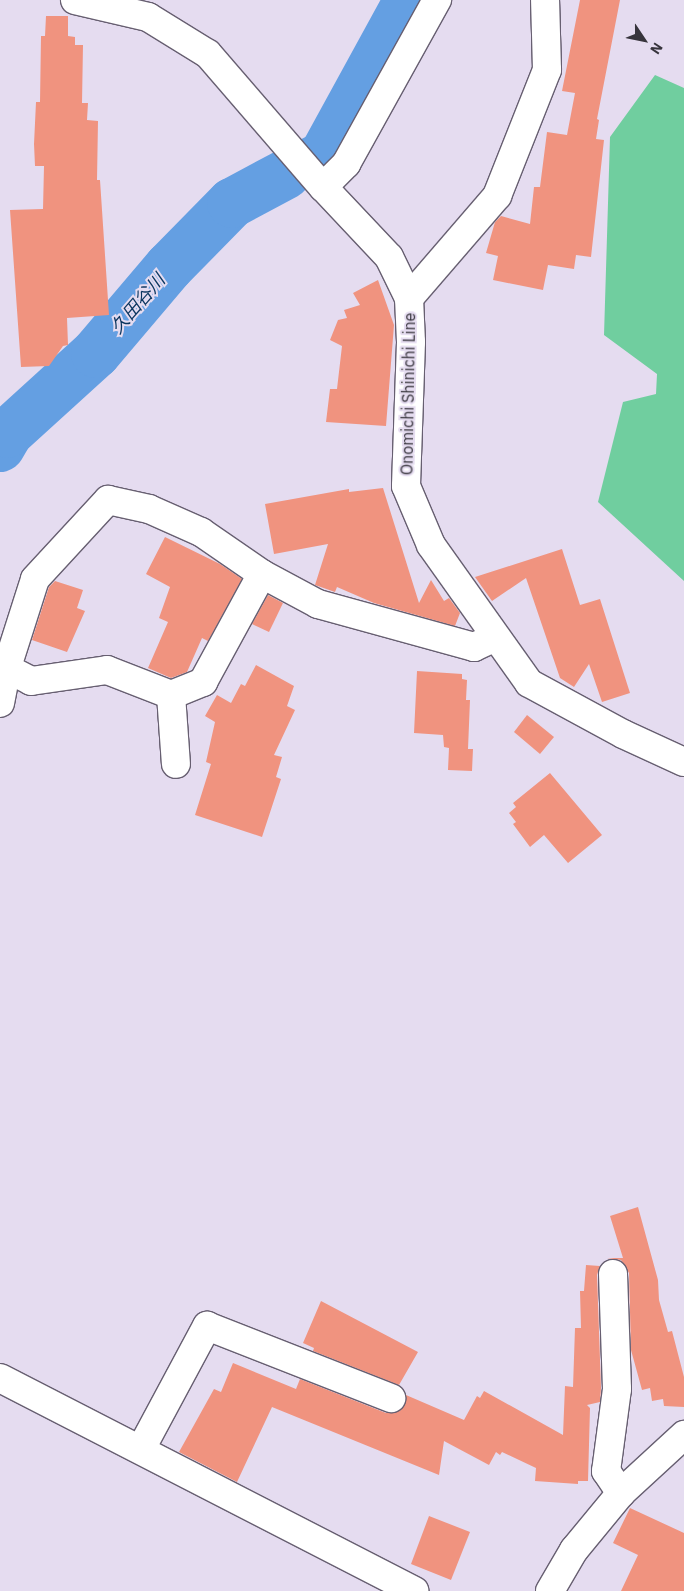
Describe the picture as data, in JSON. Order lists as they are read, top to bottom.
{
  "streets": {
    "street": ["Onomichi Shinichi Line"]
  },
  "water": ["久田谷川"],
  "north": "bottom right"
}
